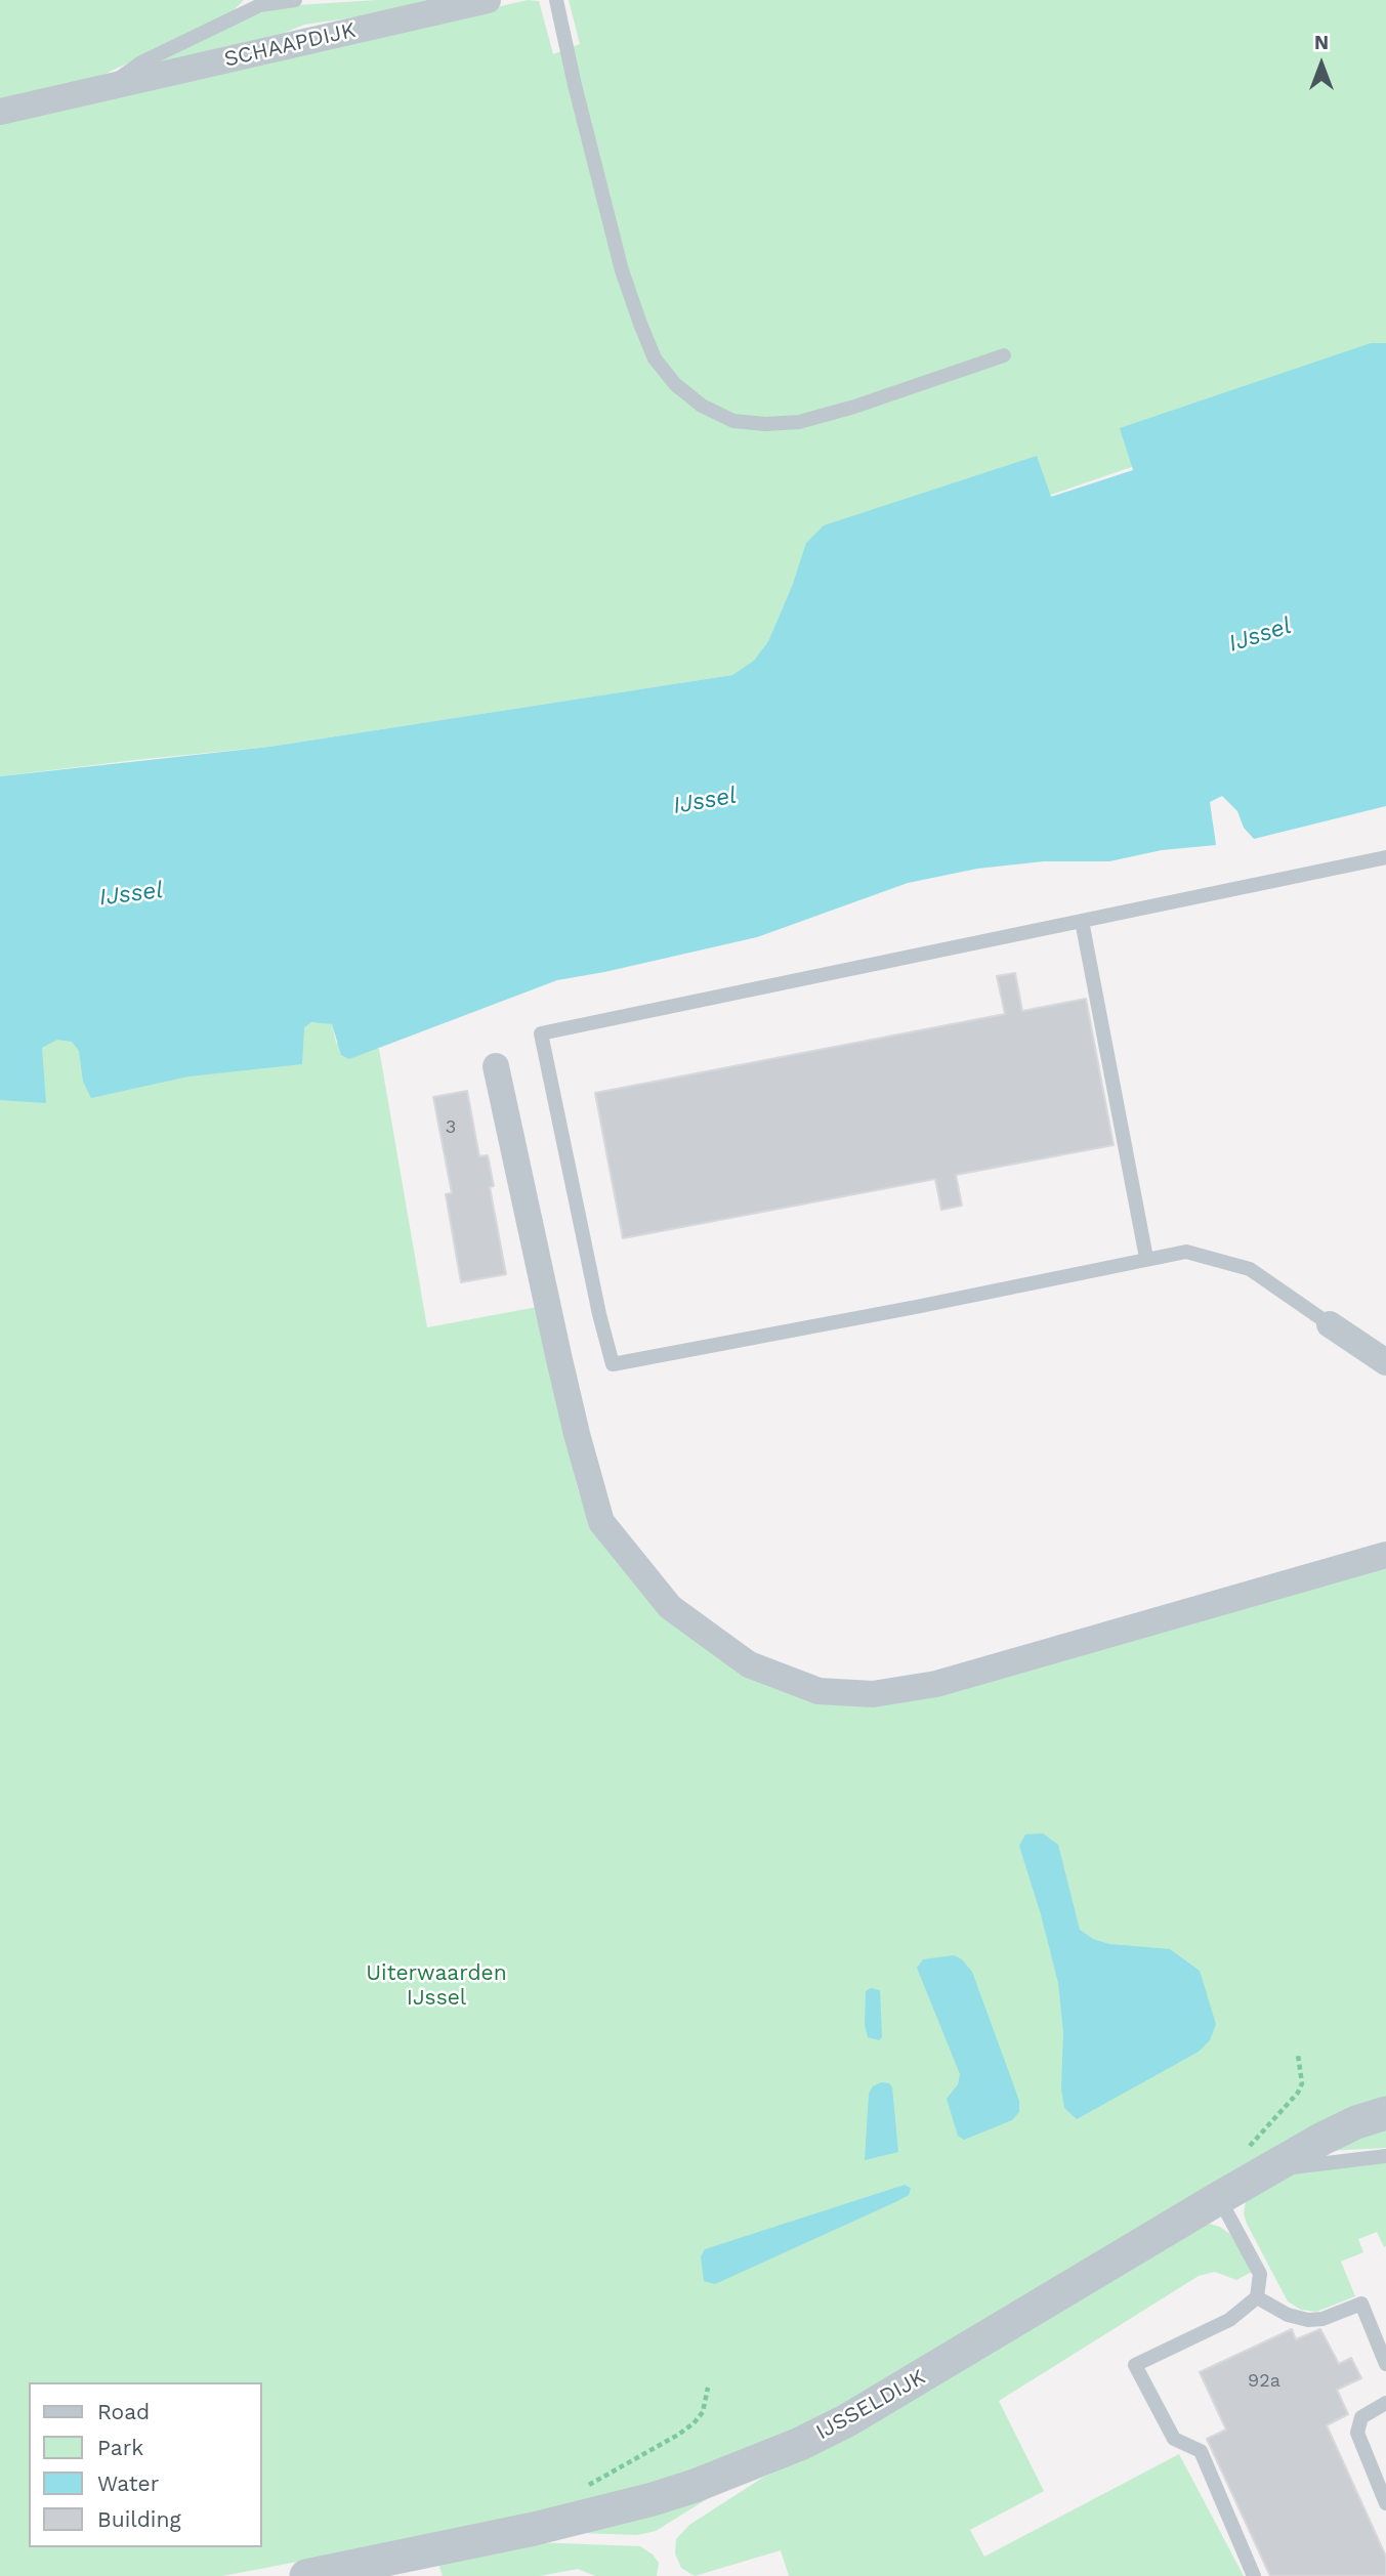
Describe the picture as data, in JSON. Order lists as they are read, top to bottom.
{
  "streets": {
    "street": ["SCHAAPDIJK", "IJSSELDIJK"]
  },
  "water": ["IJssel"],
  "parks": ["Uiterwaarden IJssel"],
  "house_numbers": ["3", "92a"],
  "legend": [
    "Road",
    "Park",
    "Water",
    "Building"
  ],
  "north": "top"
}
